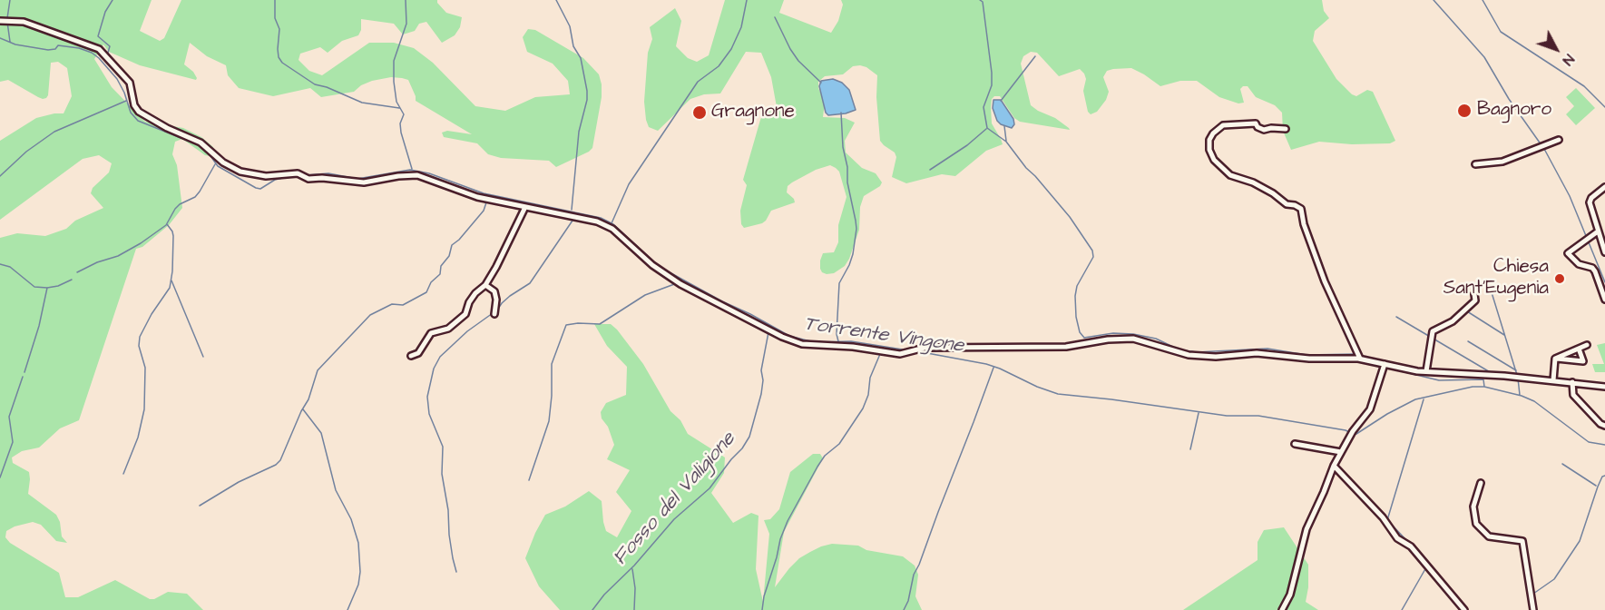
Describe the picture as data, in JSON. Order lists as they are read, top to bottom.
{
  "water": ["Torrente Vingone", "Fosso del Valigione"],
  "places": ["Bagnoro", "Gragnone", "Chiesa Sant'Eugenia"],
  "north": "bottom right"
}
